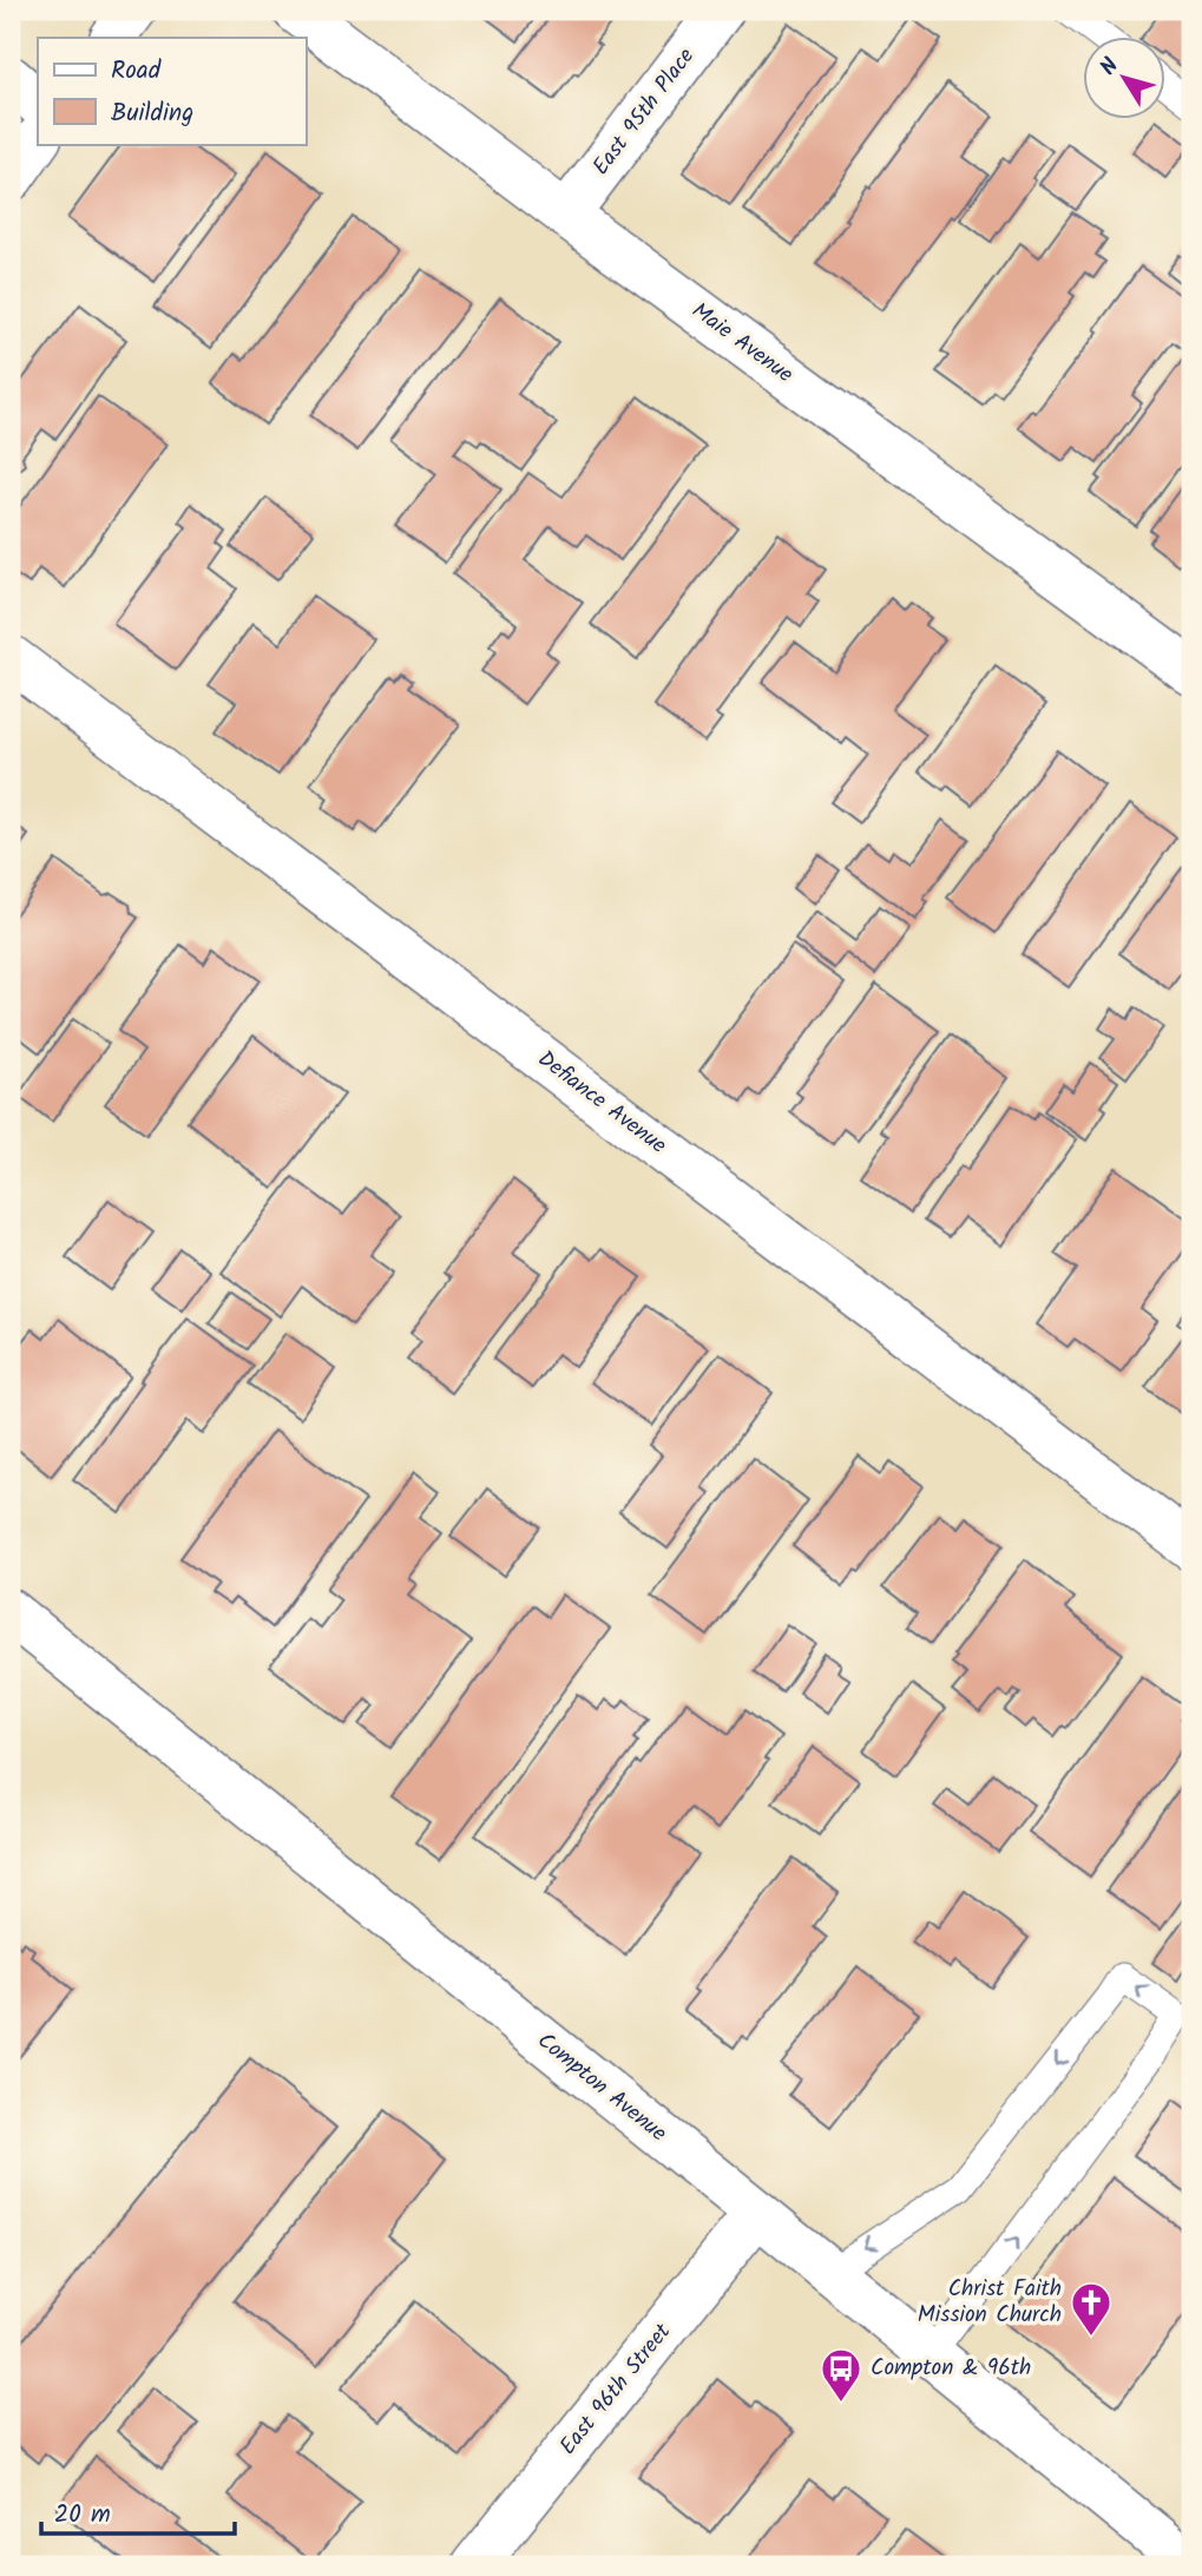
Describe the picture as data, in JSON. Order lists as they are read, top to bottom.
{
  "streets": {
    "street": [
      "East 95th Place",
      "Maie Avenue",
      "Defiance Avenue",
      "Compton Avenue",
      "East 96th Street"
    ]
  },
  "crossings": [
    ["East 95th Place", "Maie Avenue"],
    ["Compton Avenue", "East 96th Street"]
  ],
  "places": {
    "church": ["Christ Faith Mission Church"],
    "bus stop": ["Compton & 96th"]
  },
  "legend": ["Road", "Building"],
  "scale_bar": "20 m",
  "north": "top left"
}
